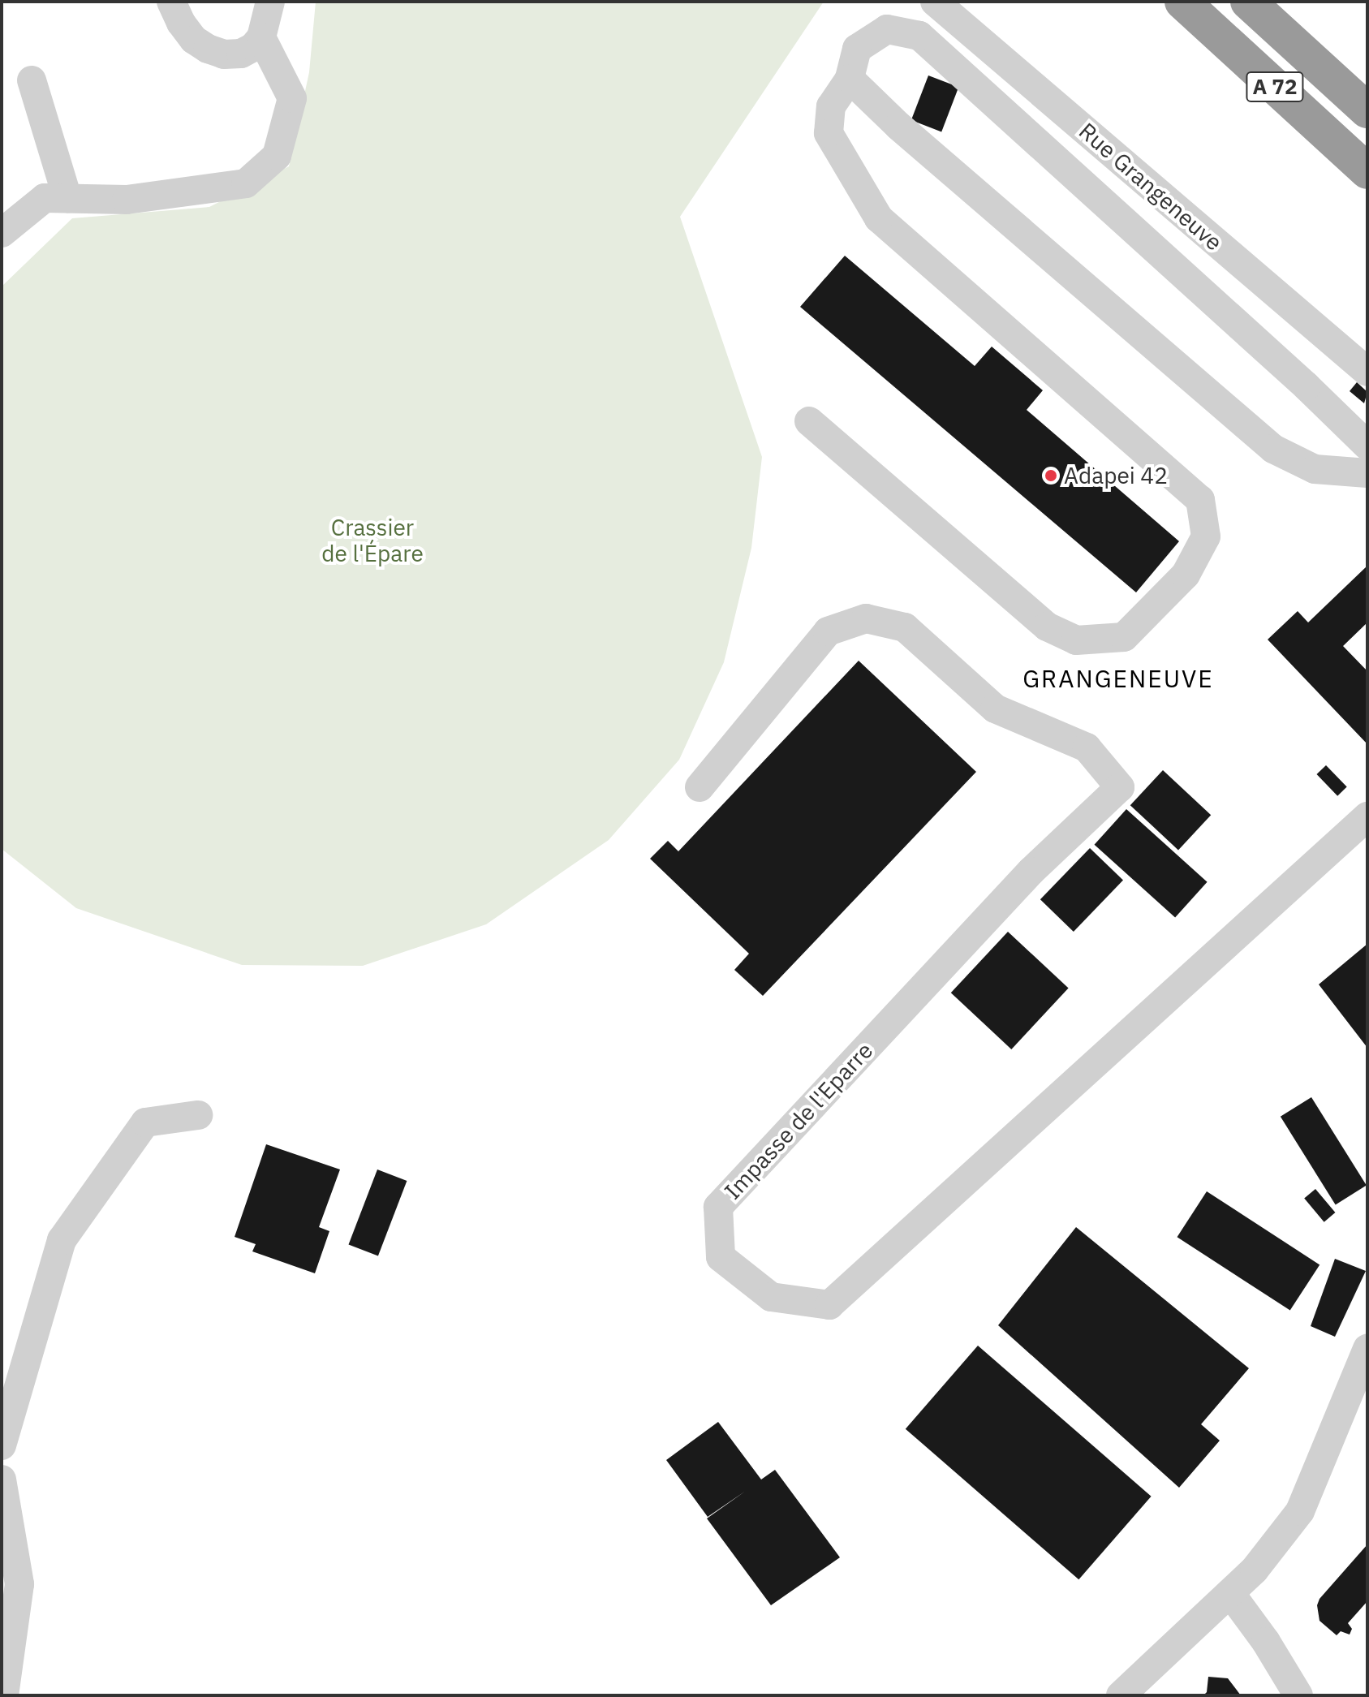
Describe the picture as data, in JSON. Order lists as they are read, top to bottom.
{
  "streets": {
    "highway": ["A 72"],
    "street": ["Rue Grangeneuve", "Impasse de l'Eparre"]
  },
  "districts": ["GRANGENEUVE"],
  "parks": ["Crassier de l'Épare"],
  "places": ["Adapei 42"]
}
